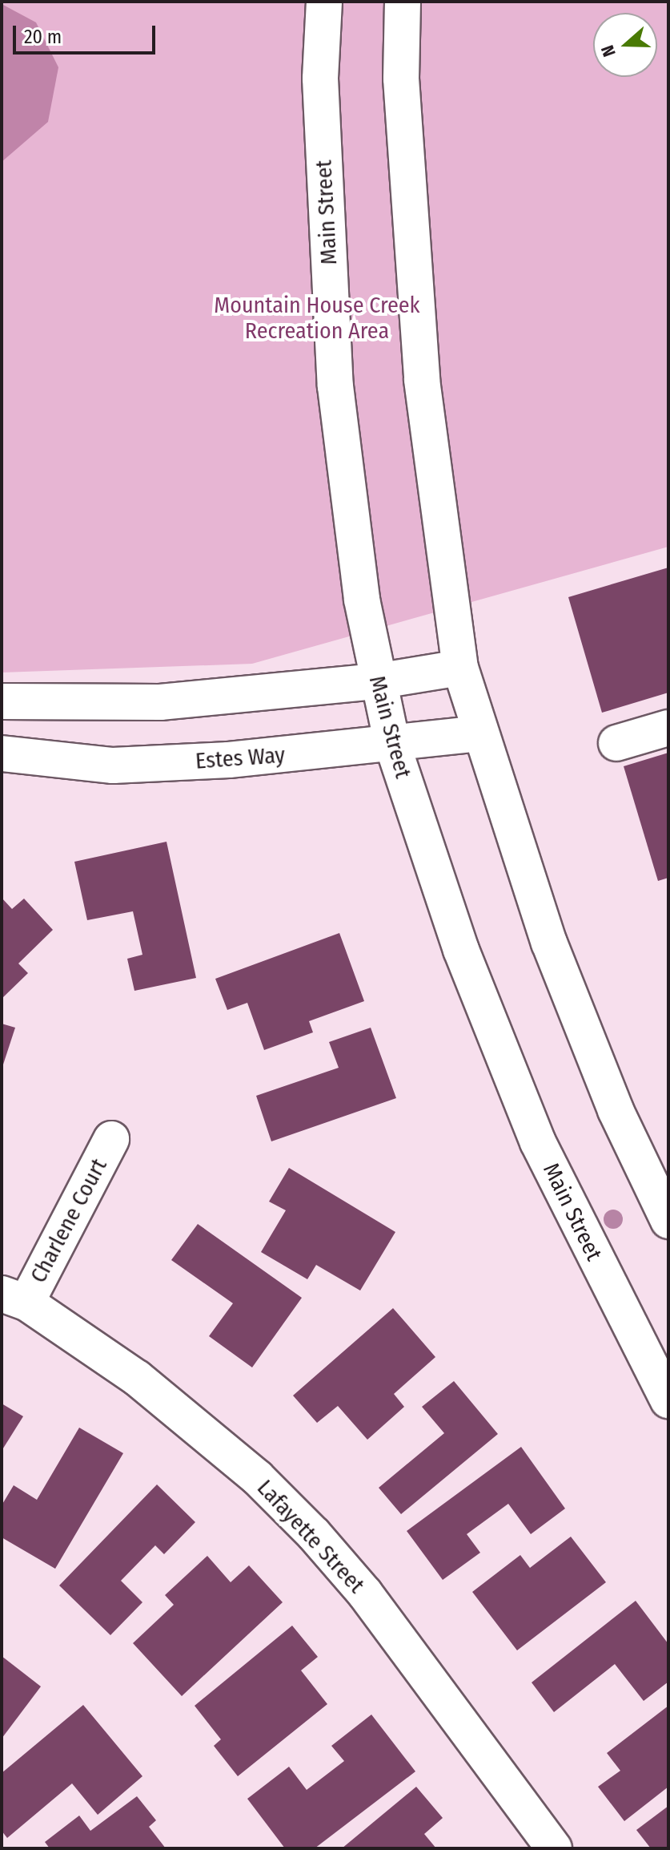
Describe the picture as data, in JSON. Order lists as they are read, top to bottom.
{
  "streets": {
    "street": [
      "Main Street",
      "Estes Way",
      "Charlene Court",
      "Lafayette Street"
    ]
  },
  "crossings": [
    ["Main Street", "Estes Way"],
    ["Charlene Court", "Lafayette Street"]
  ],
  "parks": ["Mountain House Creek Recreation Area"],
  "scale_bar": "20 m",
  "north": "left"
}
